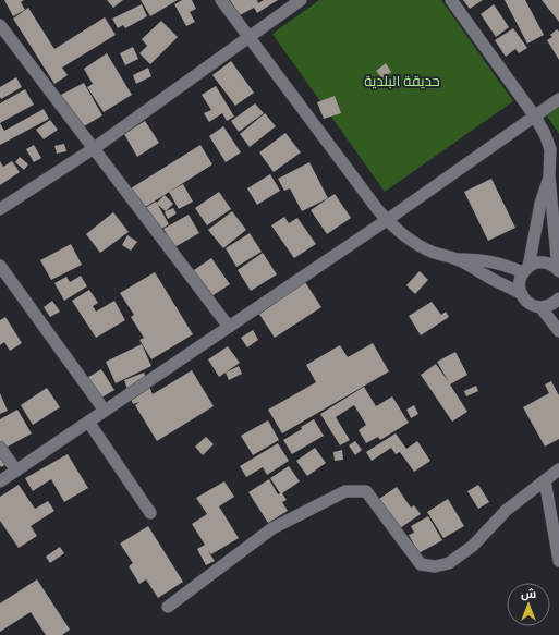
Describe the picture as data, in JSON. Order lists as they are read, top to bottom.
{
  "parks": ["حديقة البلدية"],
  "north": "top"
}
